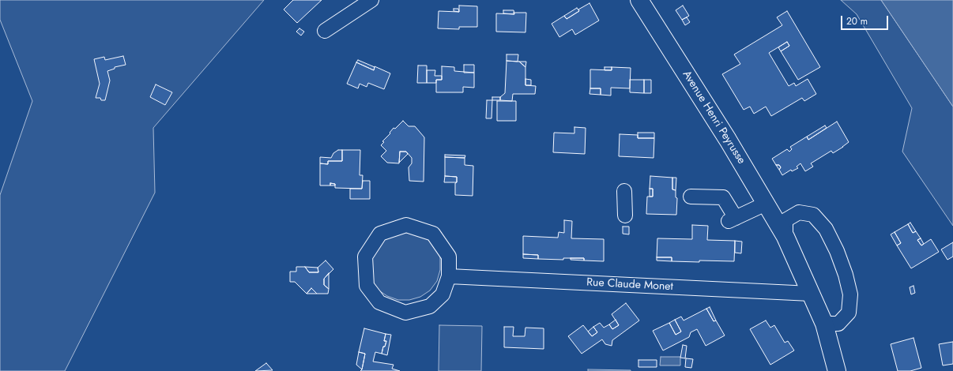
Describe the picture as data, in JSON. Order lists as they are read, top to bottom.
{
  "streets": {
    "street": ["Avenue Henri Peyrusse", "Rue Claude Monet"]
  },
  "crossings": [
    ["Avenue Henri Peyrusse", "Rue Claude Monet"]
  ],
  "scale_bar": "20 m"
}
